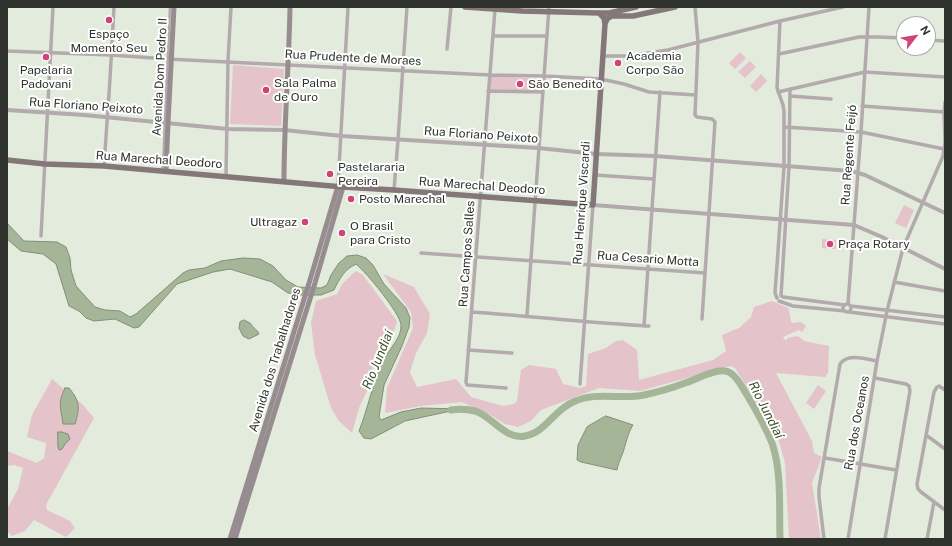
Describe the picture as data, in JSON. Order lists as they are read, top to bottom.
{
  "streets": {
    "main road": [
      "Avenida Dom Pedro II",
      "Rua Marechal Deodoro",
      "Rua Henrique Viscardi",
      "Avenida dos Trabalhadores"
    ],
    "street": [
      "Rua Prudente de Moraes",
      "Rua Floriano Peixoto",
      "Rua Regente Feijó",
      "Rua Campos Salles",
      "Rua Cesario Motta",
      "Rua dos Oceanos"
    ]
  },
  "crossings": [
    ["Rua Prudente de Moraes", "Avenida Dom Pedro II"],
    ["Rua Prudente de Moraes", "Rua Henrique Viscardi"],
    ["Rua Prudente de Moraes", "Rua Campos Salles"],
    ["Avenida Dom Pedro II", "Rua Floriano Peixoto"],
    ["Avenida Dom Pedro II", "Rua Marechal Deodoro"],
    ["Rua Floriano Peixoto", "Rua Regente Feijó"],
    ["Rua Floriano Peixoto", "Rua Henrique Viscardi"],
    ["Rua Floriano Peixoto", "Rua Campos Salles"],
    ["Rua Floriano Peixoto", "Rua dos Oceanos"],
    ["Rua Regente Feijó", "Rua Marechal Deodoro"],
    ["Rua Marechal Deodoro", "Rua Henrique Viscardi"],
    ["Rua Marechal Deodoro", "Rua Campos Salles"],
    ["Rua Marechal Deodoro", "Avenida dos Trabalhadores"],
    ["Rua Marechal Deodoro", "Rua dos Oceanos"],
    ["Rua Henrique Viscardi", "Rua Cesario Motta"],
    ["Rua Campos Salles", "Rua Cesario Motta"]
  ],
  "water": ["Rio Jundiaí"],
  "places": [
    "Espaço Momento Seu",
    "Papelaria Padovani",
    "Academia Corpo São",
    "São Benedito",
    "Sala Palma de Ouro",
    "Pastelararia Pereira",
    "Posto Marechal",
    "Ultragaz",
    "O Brasil para Cristo",
    "Praça Rotary"
  ],
  "north": "top right"
}
